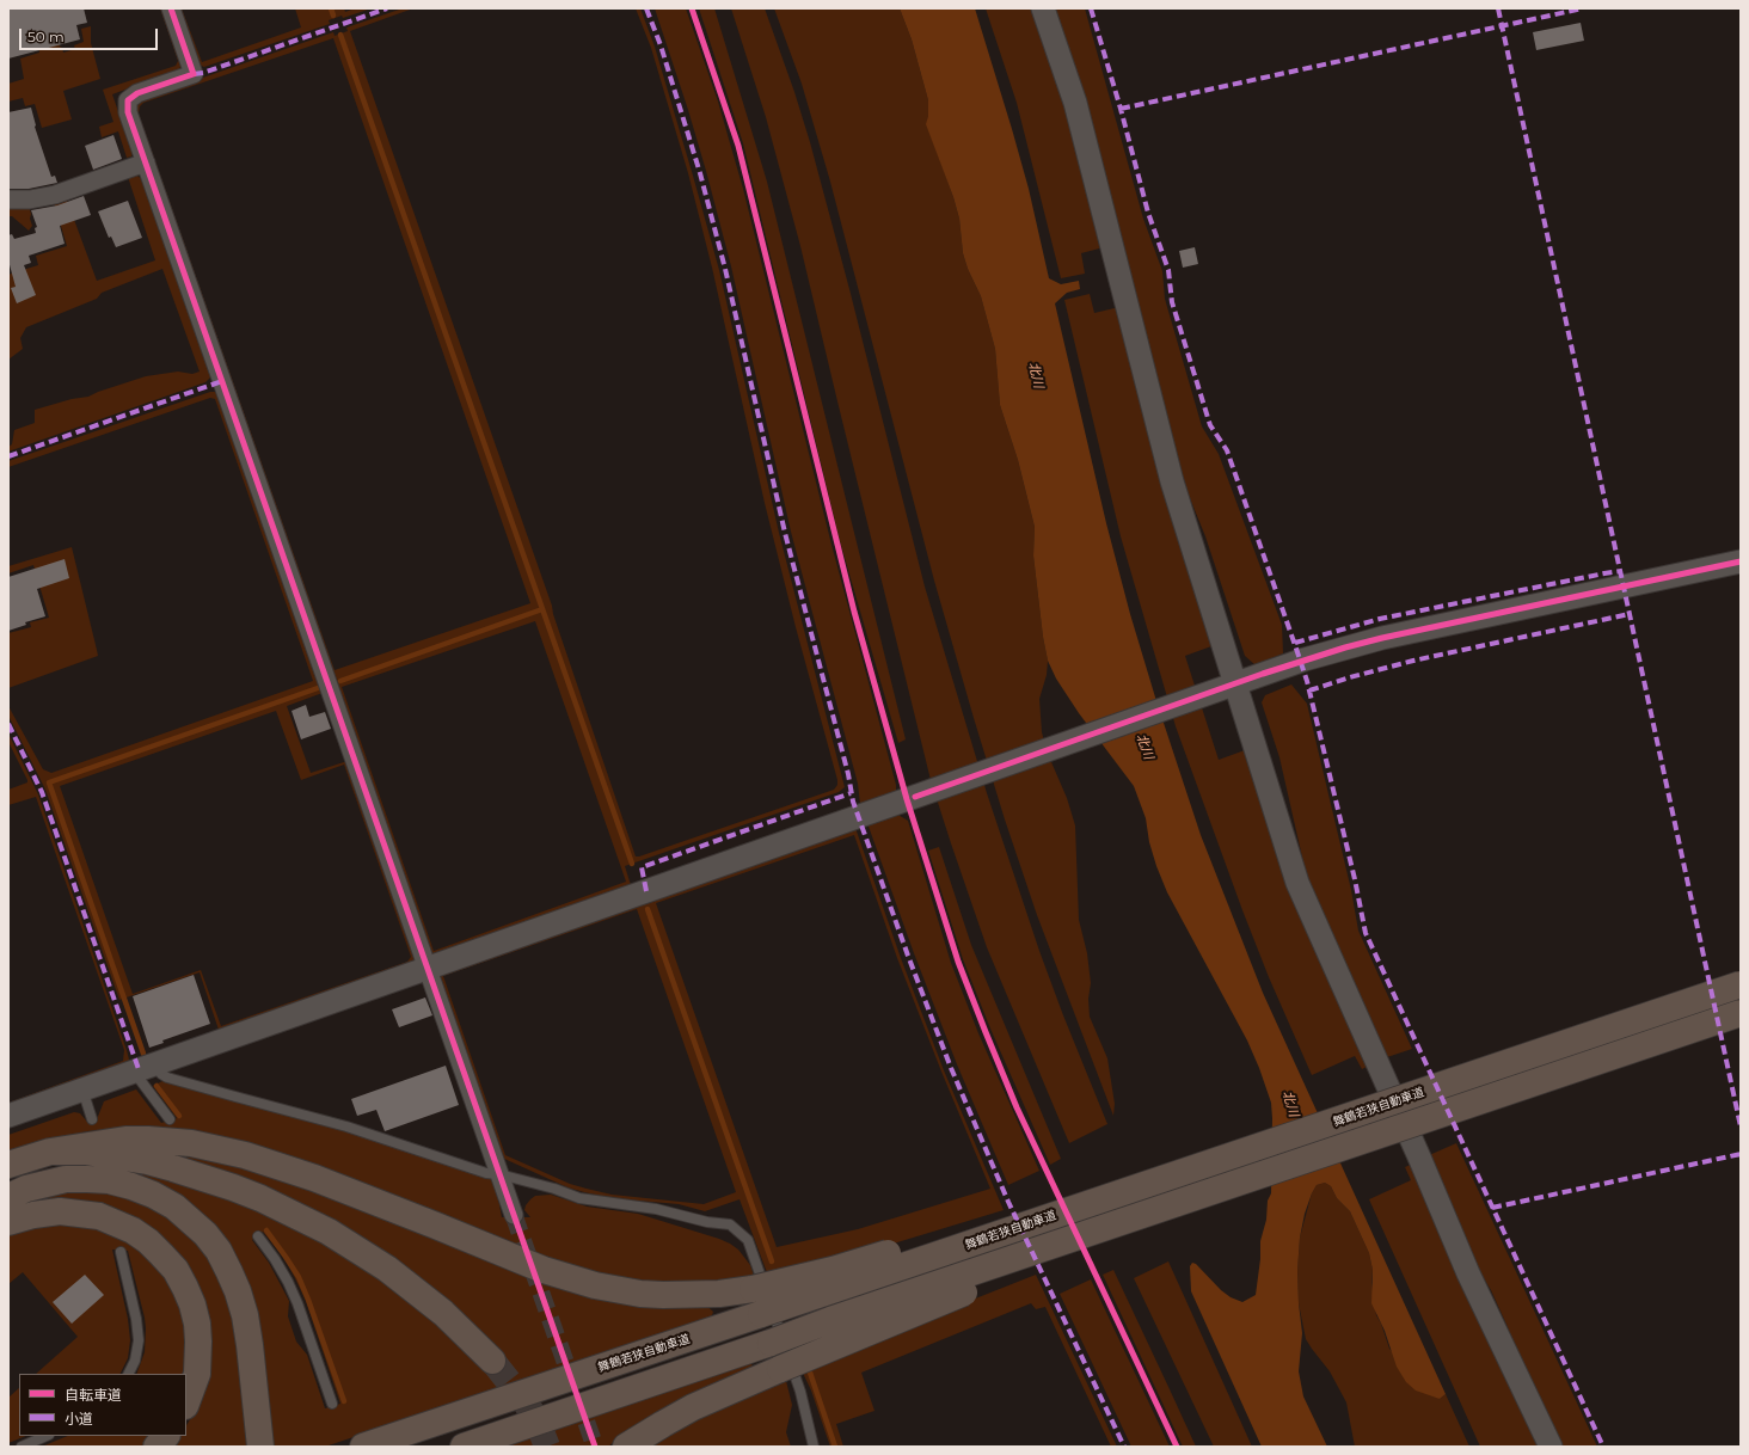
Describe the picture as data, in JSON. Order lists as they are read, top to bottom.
{
  "streets": {
    "highway": ["舞鶴若狭自動車道"]
  },
  "water": ["北川"],
  "legend": ["自転車道", "小道"],
  "scale_bar": "50 m"
}
